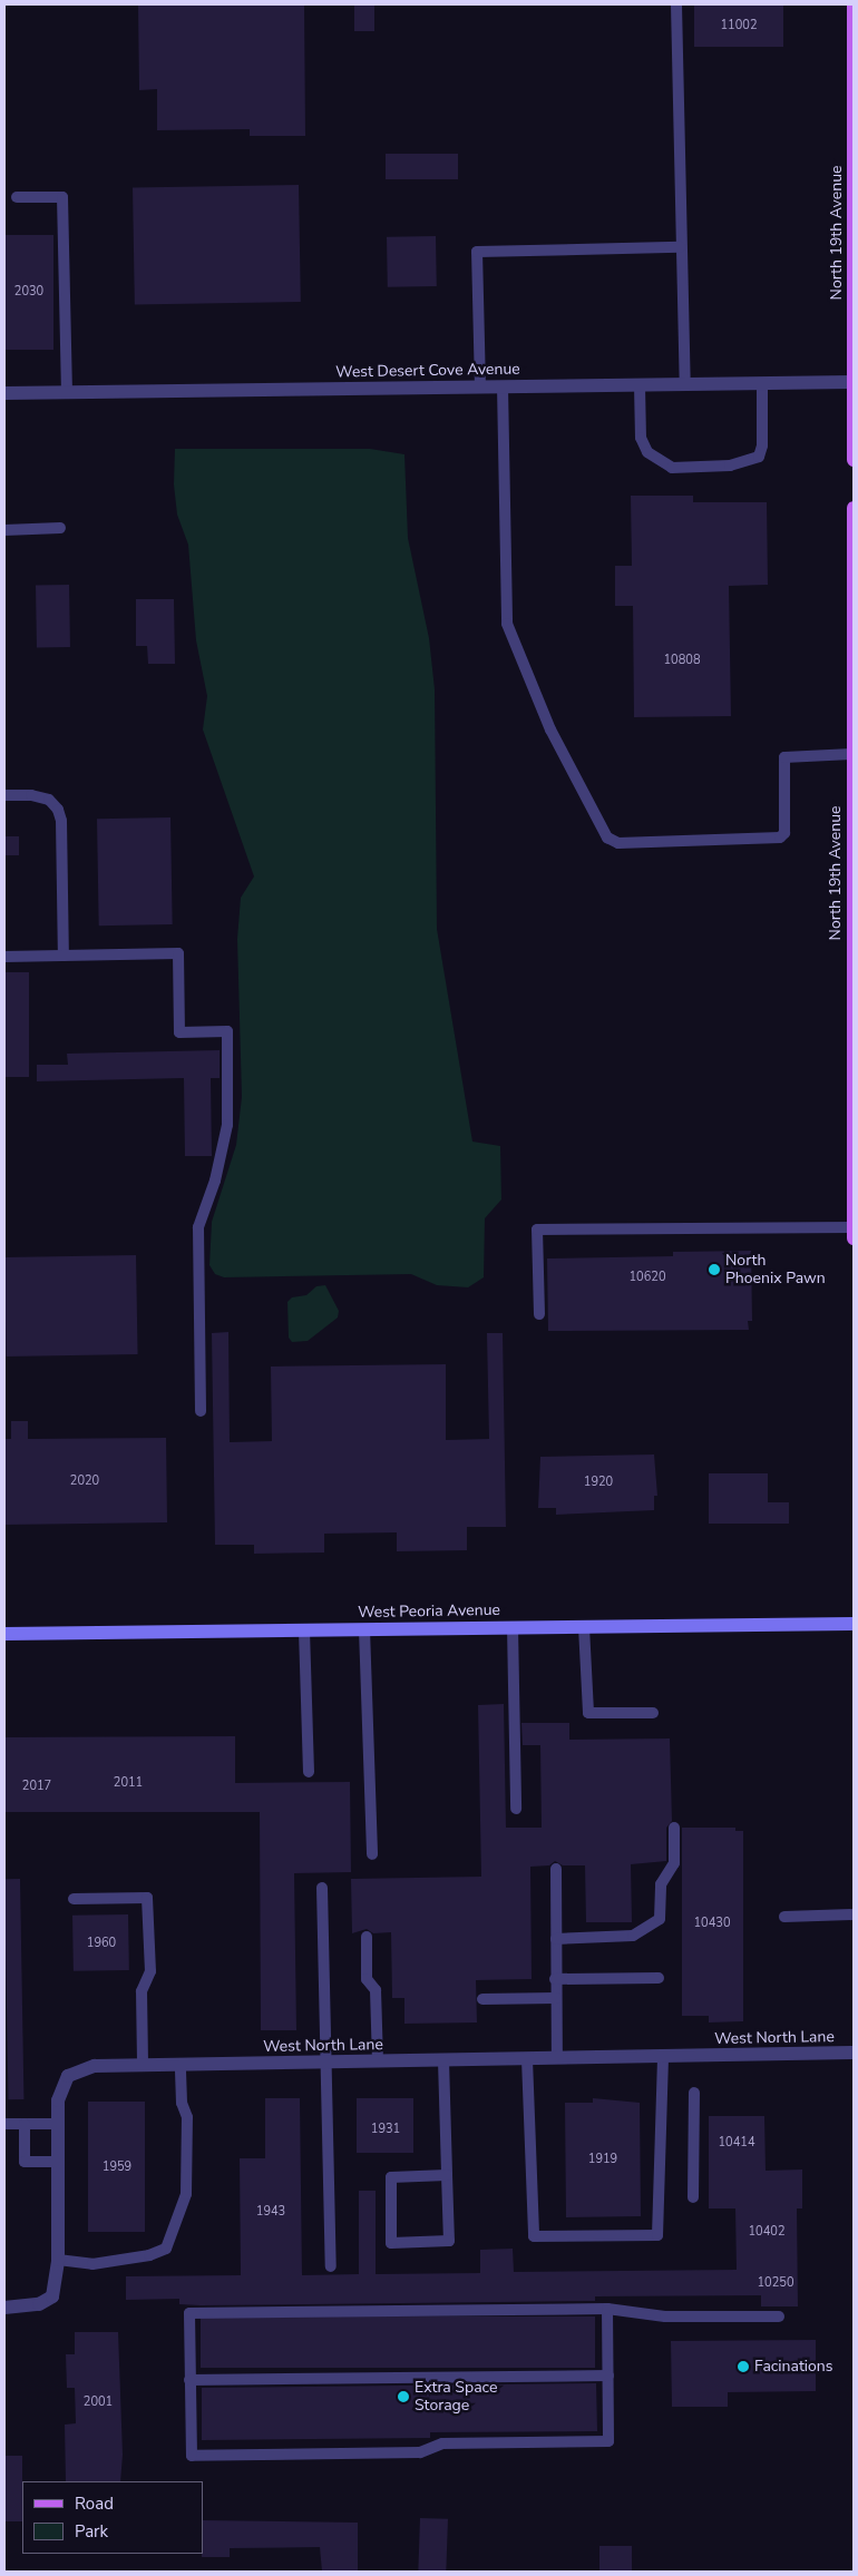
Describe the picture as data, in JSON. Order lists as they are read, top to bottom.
{
  "streets": {
    "main road": ["North 19th Avenue", "West Peoria Avenue"],
    "street": ["West Desert Cove Avenue", "West North Lane"]
  },
  "crossings": [
    ["North 19th Avenue", "West Desert Cove Avenue"]
  ],
  "places": ["North Phoenix Pawn", "Facinations", "Extra Space Storage"],
  "house_numbers": [
    "11002",
    "2030",
    "10808",
    "10620",
    "2020",
    "1920",
    "2011",
    "2017",
    "10430",
    "1960",
    "1931",
    "10414",
    "1919",
    "1959",
    "1943",
    "10402",
    "10250",
    "2001"
  ],
  "legend": ["Road", "Park"]
}
